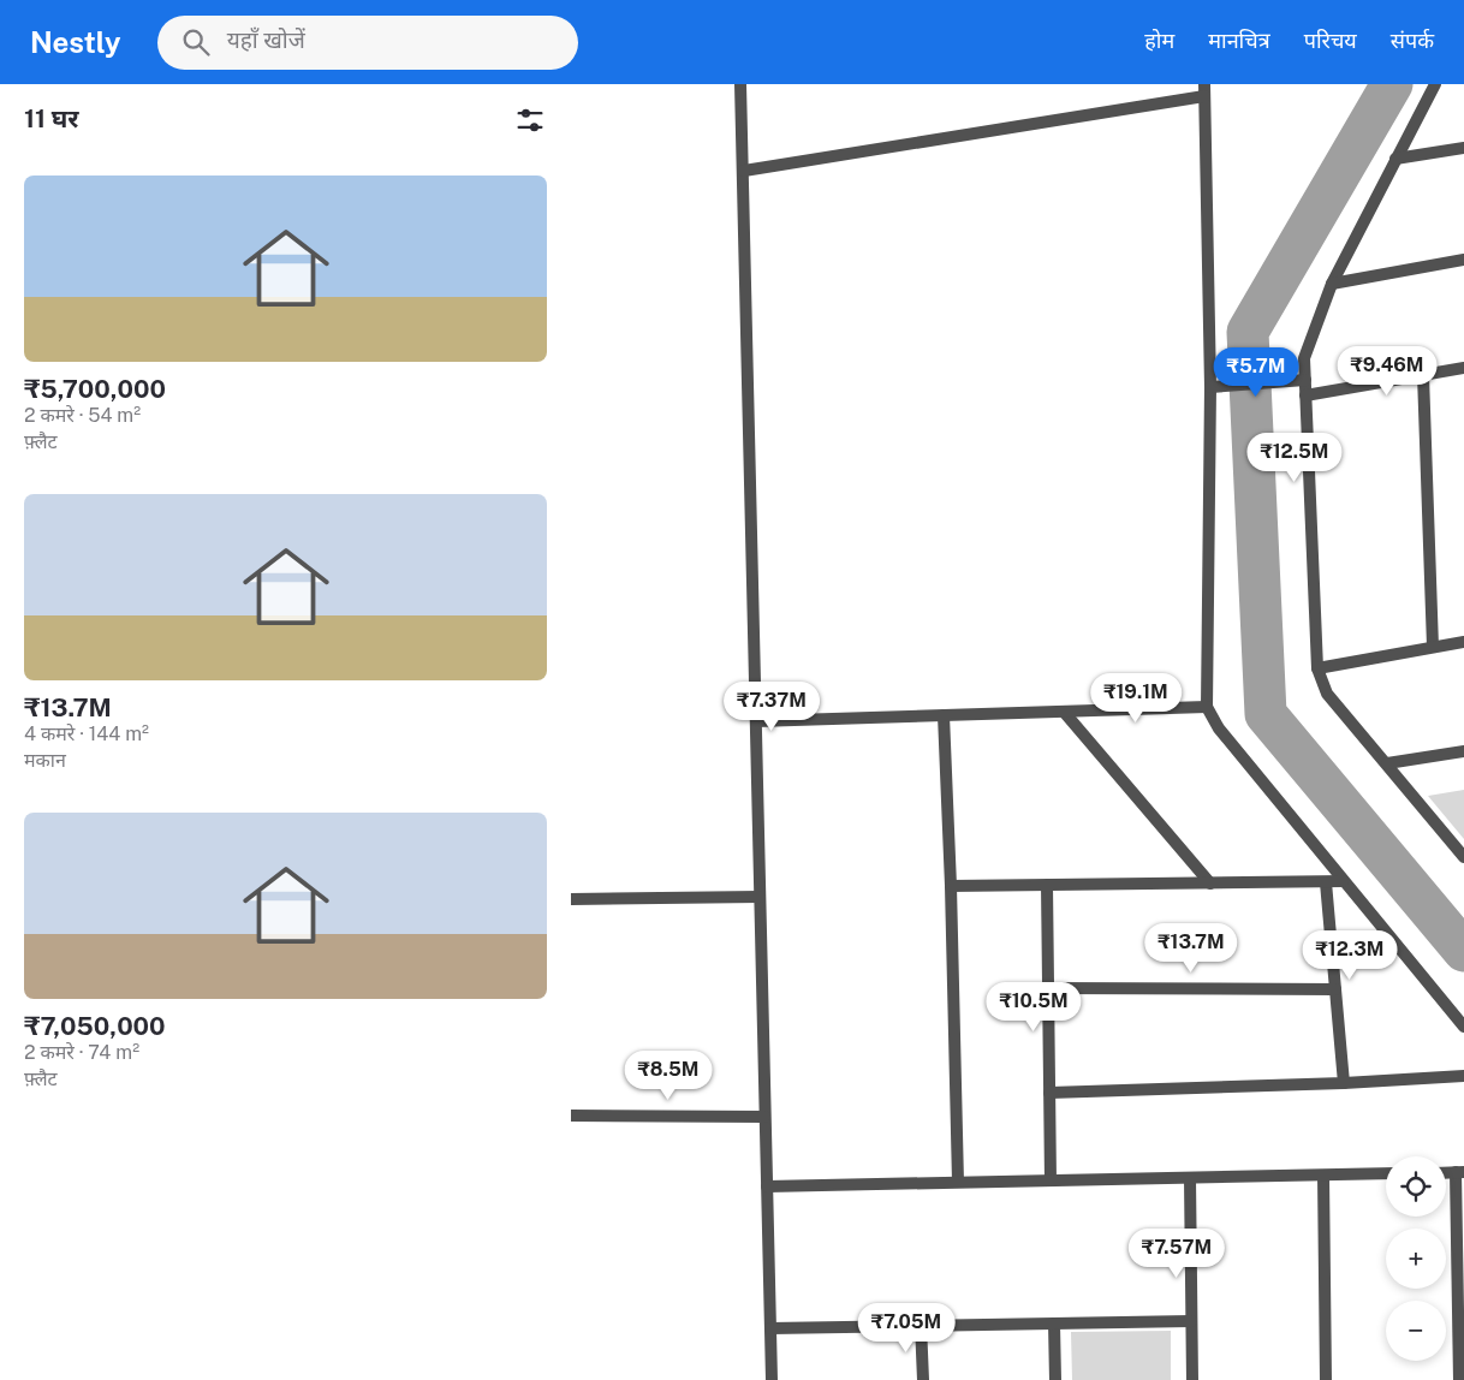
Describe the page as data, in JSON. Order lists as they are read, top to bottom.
{
  "page": {
    "header": "Nestly",
    "search": "यहाँ खोजें",
    "nav": [
      "होम",
      "मानचित्र",
      "परिचय",
      "संपर्क"
    ],
    "heading": "11 घर",
    "list": [
      {
        "name": "₹5,700,000",
        "note": "2 कमरे · 54 m² · फ़्लैट"
      },
      {
        "name": "₹13.7M",
        "note": "4 कमरे · 144 m² · मकान"
      },
      {
        "name": "₹7,050,000",
        "note": "2 कमरे · 74 m² · फ़्लैट"
      }
    ],
    "price": [
      "₹9.46M",
      "₹5.7M",
      "₹12.5M",
      "₹19.1M",
      "₹7.37M",
      "₹13.7M",
      "₹12.3M",
      "₹10.5M",
      "₹8.5M",
      "₹7.57M",
      "₹7.05M"
    ],
    "map_buttons": ["+", "−"]
  }
}
